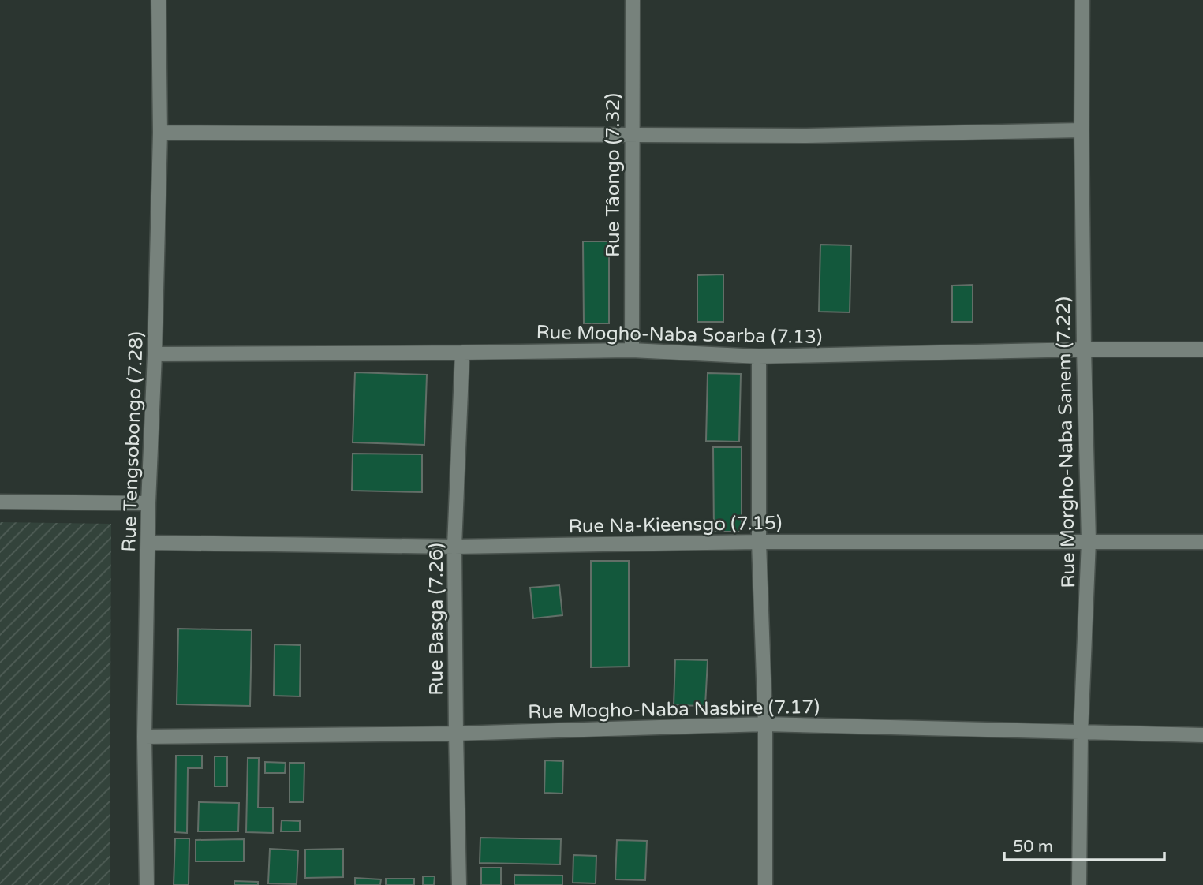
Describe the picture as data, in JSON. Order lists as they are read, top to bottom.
{
  "streets": {
    "street": [
      "Rue Tâongo (7.32)",
      "Rue Mogho-Naba Soarba (7.13)",
      "Rue Tengsobongo (7.28)",
      "Rue Morgho-Naba Sanem (7.22)",
      "Rue Na-Kieensgo (7.15)",
      "Rue Basga (7.26)",
      "Rue Mogho-Naba Nasbire (7.17)"
    ]
  },
  "crossings": [
    ["Rue Tâongo (7.32)", "Rue Mogho-Naba Soarba (7.13)"],
    ["Rue Mogho-Naba Soarba (7.13)", "Rue Tengsobongo (7.28)"],
    ["Rue Mogho-Naba Soarba (7.13)", "Rue Morgho-Naba Sanem (7.22)"],
    ["Rue Mogho-Naba Soarba (7.13)", "Rue Basga (7.26)"],
    ["Rue Tengsobongo (7.28)", "Rue Na-Kieensgo (7.15)"],
    ["Rue Tengsobongo (7.28)", "Rue Mogho-Naba Nasbire (7.17)"],
    ["Rue Morgho-Naba Sanem (7.22)", "Rue Na-Kieensgo (7.15)"],
    ["Rue Morgho-Naba Sanem (7.22)", "Rue Mogho-Naba Nasbire (7.17)"],
    ["Rue Na-Kieensgo (7.15)", "Rue Basga (7.26)"],
    ["Rue Basga (7.26)", "Rue Mogho-Naba Nasbire (7.17)"]
  ],
  "scale_bar": "50 m"
}
